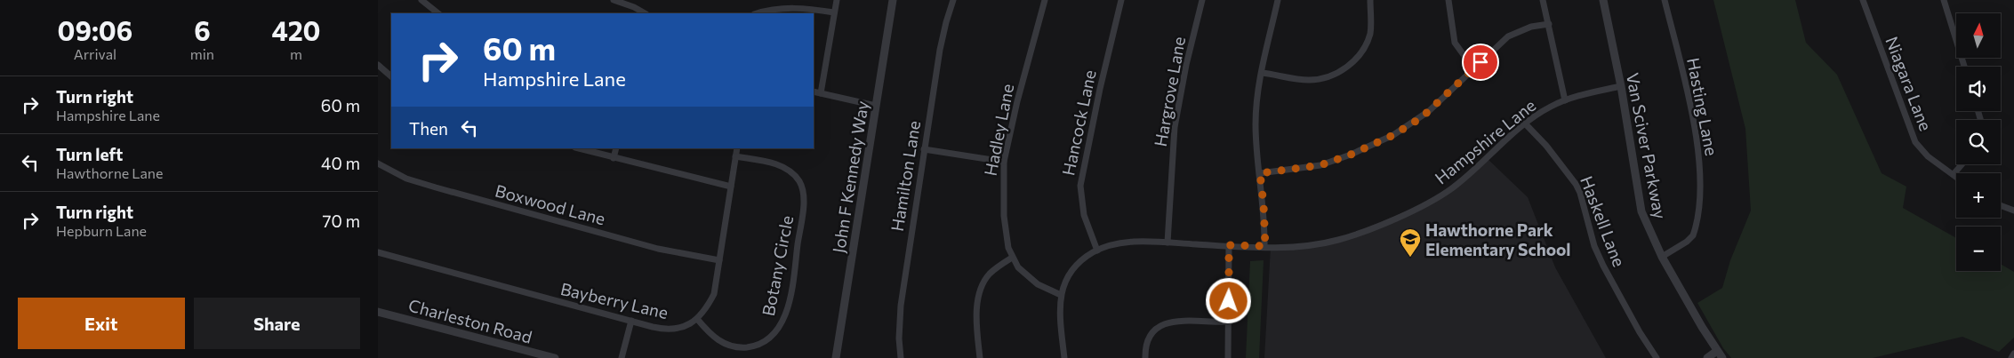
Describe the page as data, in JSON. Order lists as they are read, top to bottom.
{
  "streets": {
    "street": [
      "Niagara Lane",
      "Hargrove Lane",
      "Hasting Lane",
      "Hancock Lane",
      "Hadley Lane",
      "Hampshire Lane",
      "Van Sciver Parkway",
      "Hamilton Lane",
      "John F Kennedy Way",
      "Boxwood Lane",
      "Haskell Lane",
      "Botany Circle",
      "Bayberry Lane",
      "Charleston Road"
    ]
  },
  "crossings": [
    ["Hargrove Lane", "Hampshire Lane"],
    ["Hasting Lane", "Van Sciver Parkway"],
    ["Hancock Lane", "Hampshire Lane"],
    ["Hadley Lane", "Hampshire Lane"],
    ["Hampshire Lane", "Van Sciver Parkway"],
    ["Hampshire Lane", "Haskell Lane"],
    ["Botany Circle", "Bayberry Lane"]
  ],
  "places": {
    "school or university": ["Hawthorne Park Elementary School"]
  },
  "north": "top",
  "page": {
    "eta": [
      "09:06",
      "Arrival",
      "6",
      "min",
      "420",
      "m"
    ],
    "map_buttons": ["+", "−"],
    "turn": ["60 m", "Hampshire Lane"],
    "list": [
      {
        "name": "Turn right",
        "note": "Hampshire Lane",
        "value": "60 m"
      },
      {
        "name": "Turn left",
        "note": "Hawthorne Lane",
        "value": "40 m"
      },
      {
        "name": "Turn right",
        "note": "Hepburn Lane",
        "value": "70 m"
      }
    ],
    "then": "Then",
    "buttons": ["Exit", "Share"]
  }
}
